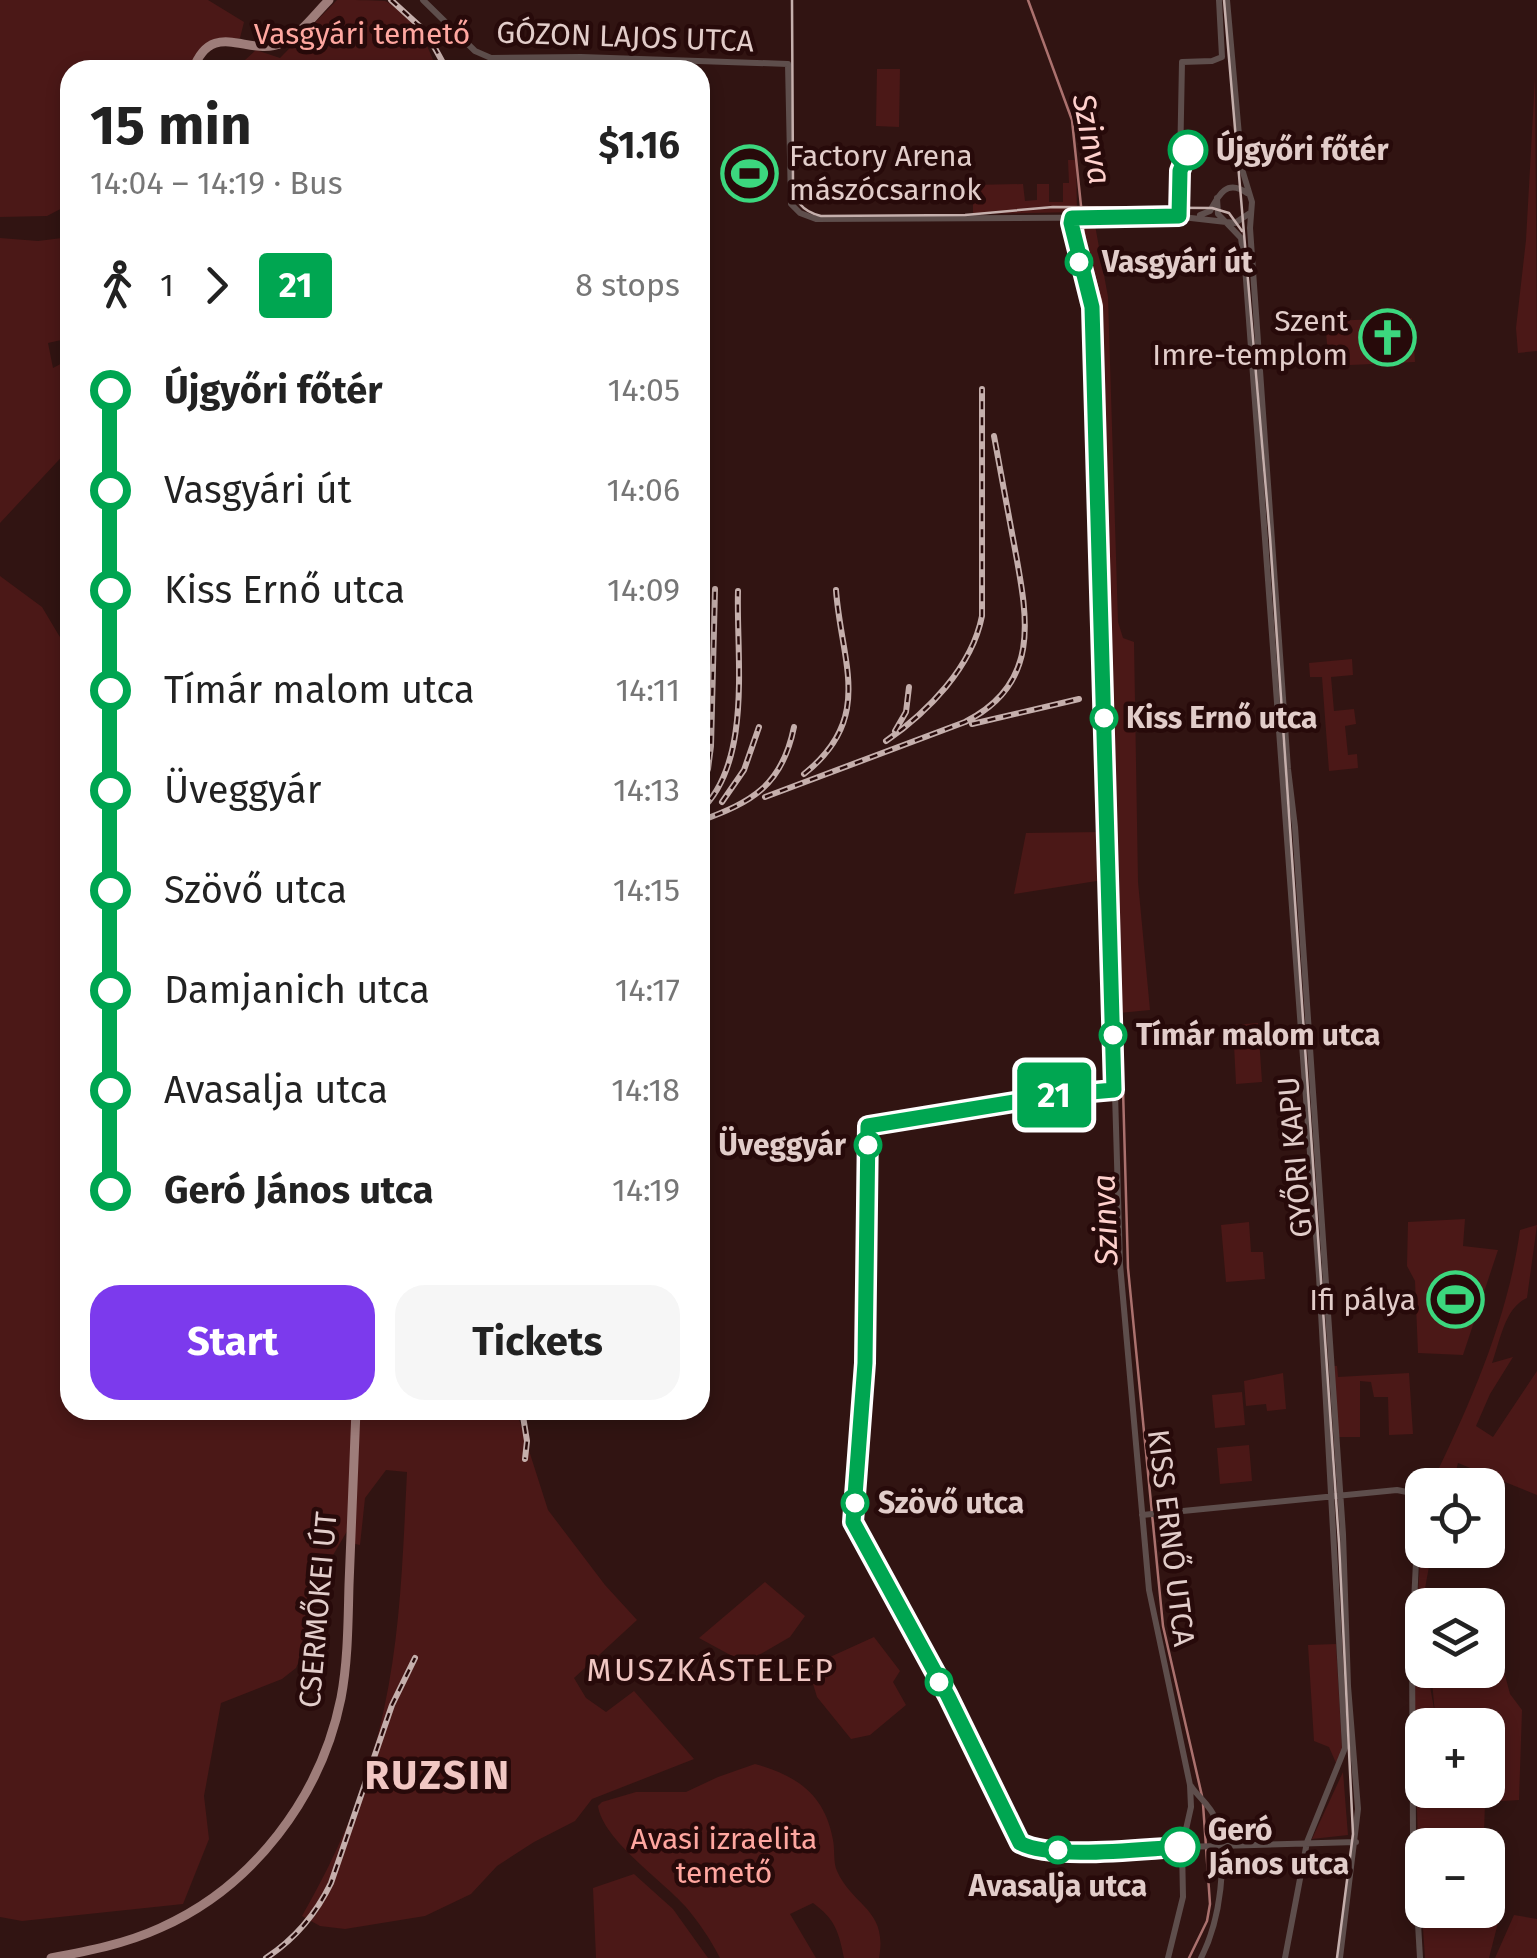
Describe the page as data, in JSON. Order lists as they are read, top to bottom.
{
  "streets": {
    "main road": ["CSERMŐKEI ÚT"],
    "street": ["GÓZON LAJOS UTCA", "GYŐRI KAPU", "KISS ERNŐ UTCA"]
  },
  "crossings": [
    ["GÓZON LAJOS UTCA", "KISS ERNŐ UTCA"]
  ],
  "districts": ["MUSZKÁSTELEP", "RUZSIN"],
  "water": ["Szinva"],
  "parks": ["Vasgyári temető", "Avasi izraelita temető"],
  "places": {
    "other": [
      "Újgyőri főtér",
      "Vasgyári út",
      "Kiss Ernő utca",
      "Tímár malom utca",
      "Üveggyár",
      "Szövő utca",
      "Geró János utca",
      "Avasalja utca"
    ],
    "sports": ["Factory Arena mászócsarnok", "Ifi pálya"],
    "church": ["Szent Imre-templom"]
  },
  "lines": ["bus line 21"],
  "page": {
    "on_map": "21",
    "heading": ["15 min", "14:04 – 14:19 · Bus", "$1.16"],
    "legs": ["1", "21", "8 stops"],
    "list": [
      {
        "name": "Újgyőri főtér",
        "value": "14:05"
      },
      {
        "name": "Vasgyári út",
        "value": "14:06"
      },
      {
        "name": "Kiss Ernő utca",
        "value": "14:09"
      },
      {
        "name": "Tímár malom utca",
        "value": "14:11"
      },
      {
        "name": "Üveggyár",
        "value": "14:13"
      },
      {
        "name": "Szövő utca",
        "value": "14:15"
      },
      {
        "name": "Damjanich utca",
        "value": "14:17"
      },
      {
        "name": "Avasalja utca",
        "value": "14:18"
      },
      {
        "name": "Geró János utca",
        "value": "14:19"
      }
    ],
    "buttons": ["Start", "Tickets"],
    "map_buttons": ["+", "−"]
  }
}
